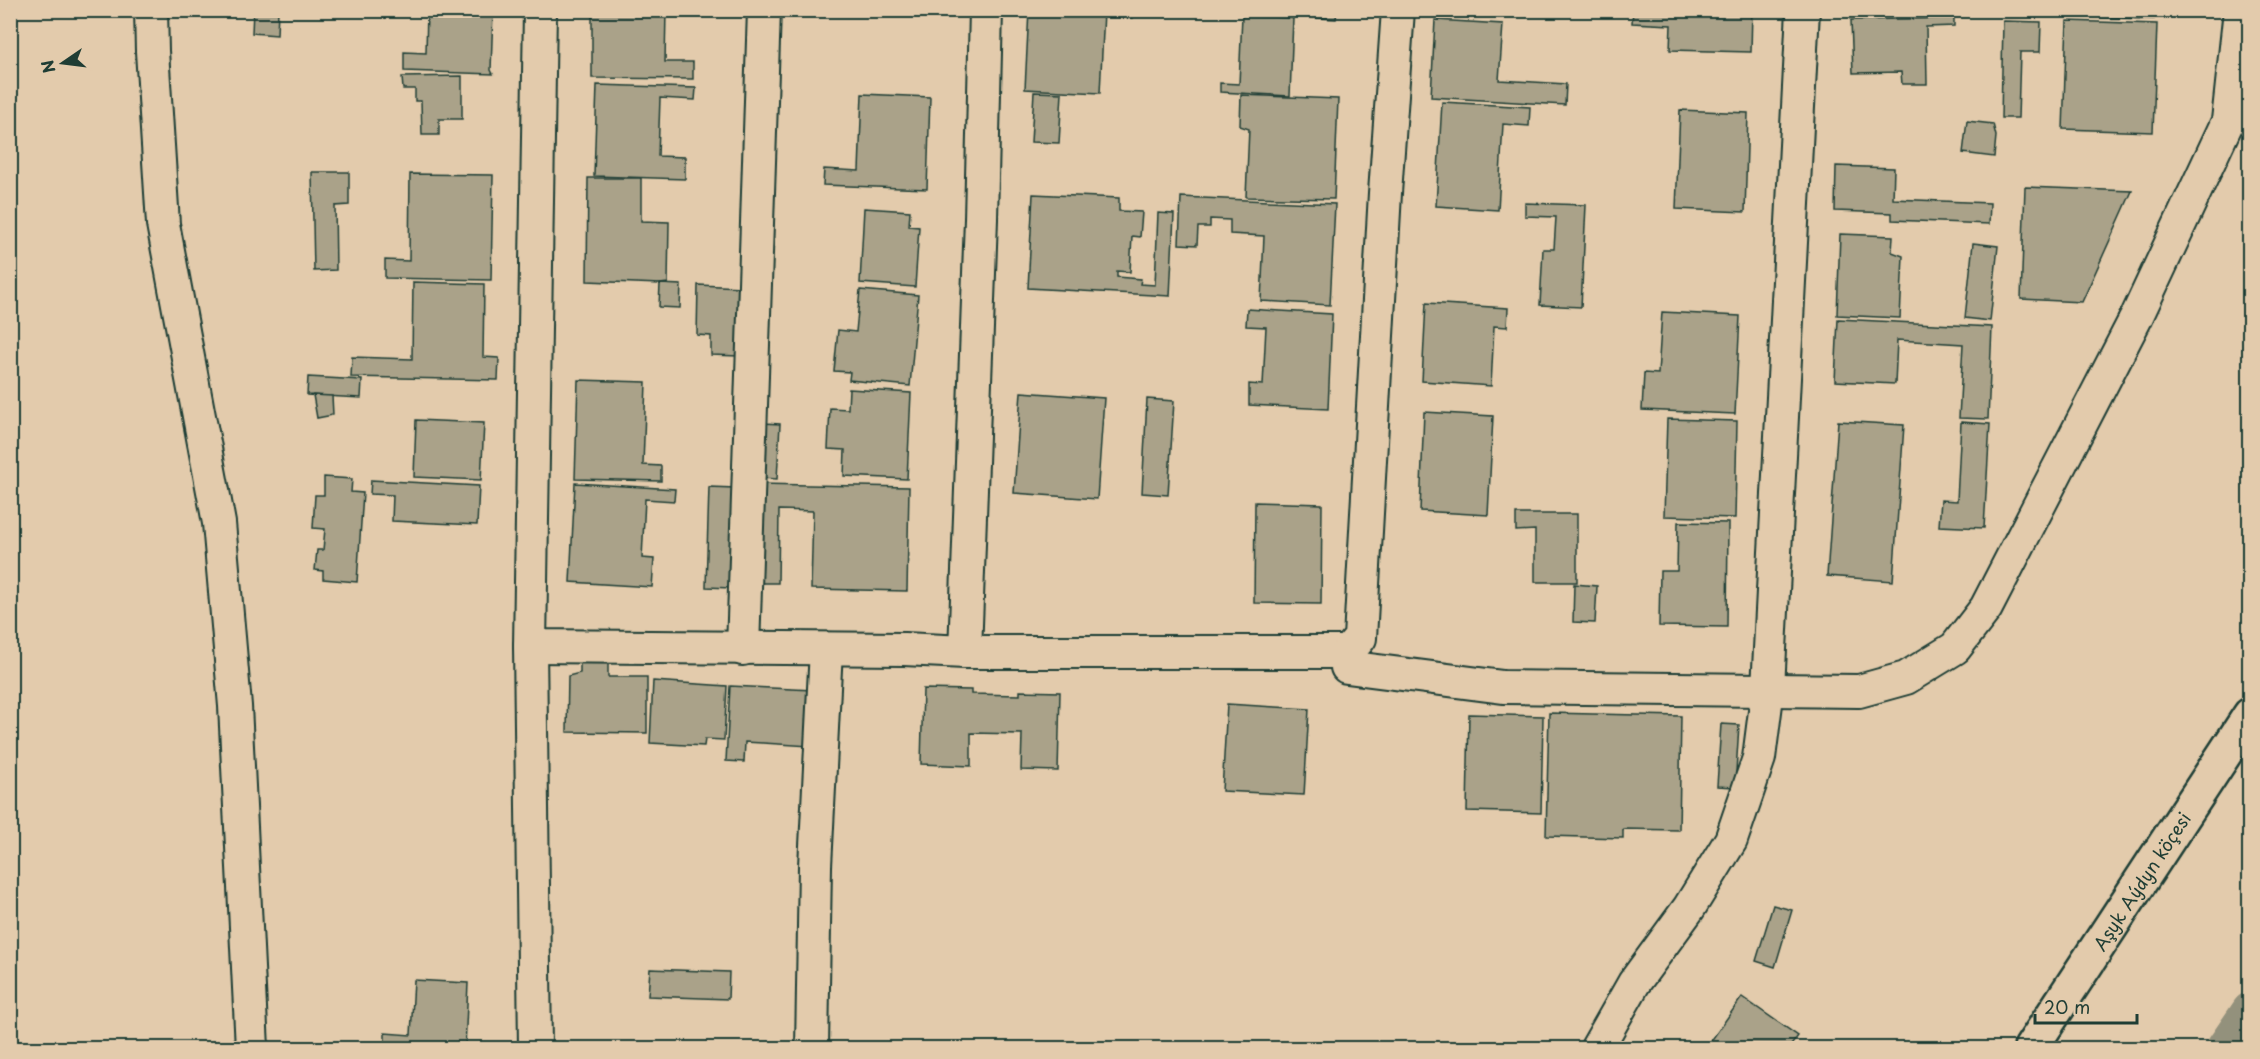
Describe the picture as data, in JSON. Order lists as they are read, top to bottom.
{
  "streets": {
    "main road": ["Aşyk Aýdyn köçesi"]
  },
  "scale_bar": "20 m",
  "north": "left"
}
